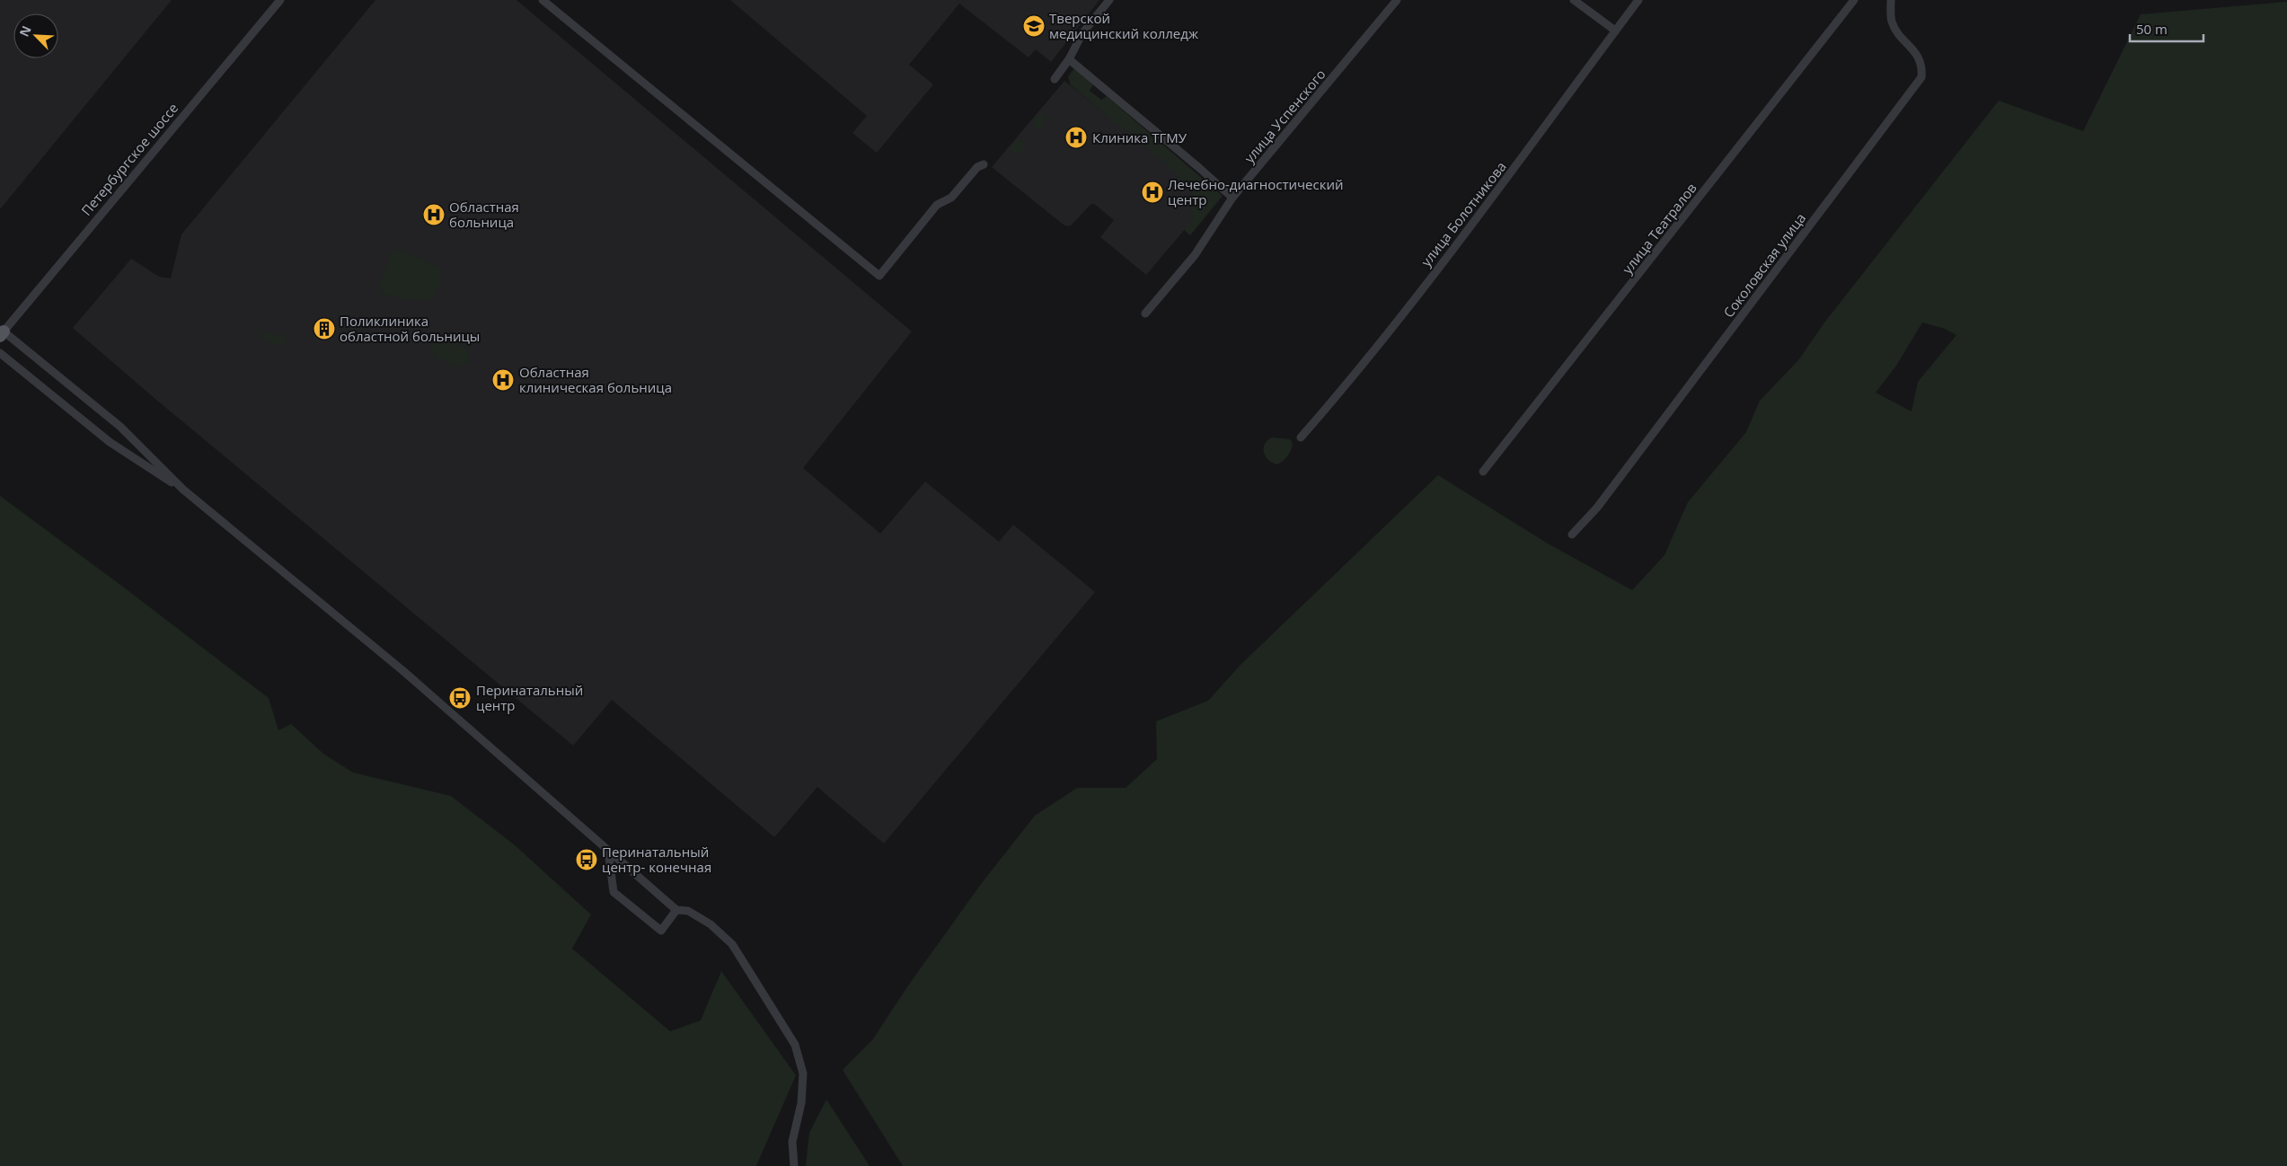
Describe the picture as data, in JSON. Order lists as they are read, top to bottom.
{
  "streets": {
    "street": [
      "улица Успенского",
      "Петербургское шоссе",
      "улица Болотникова",
      "улица Театралов",
      "Соколовская улица"
    ]
  },
  "places": {
    "school or university": ["Тверской медицинский колледж"],
    "hospital": [
      "Клиника ТГМУ",
      "Лечебно-диагностический центр",
      "Областная больница",
      "Областная клиническая больница"
    ],
    "building": ["Поликлиника областной больницы"],
    "bus stop": ["Перинатальный центр", "Перинатальный центр- конечная"]
  },
  "scale_bar": "50 m",
  "north": "top left"
}
